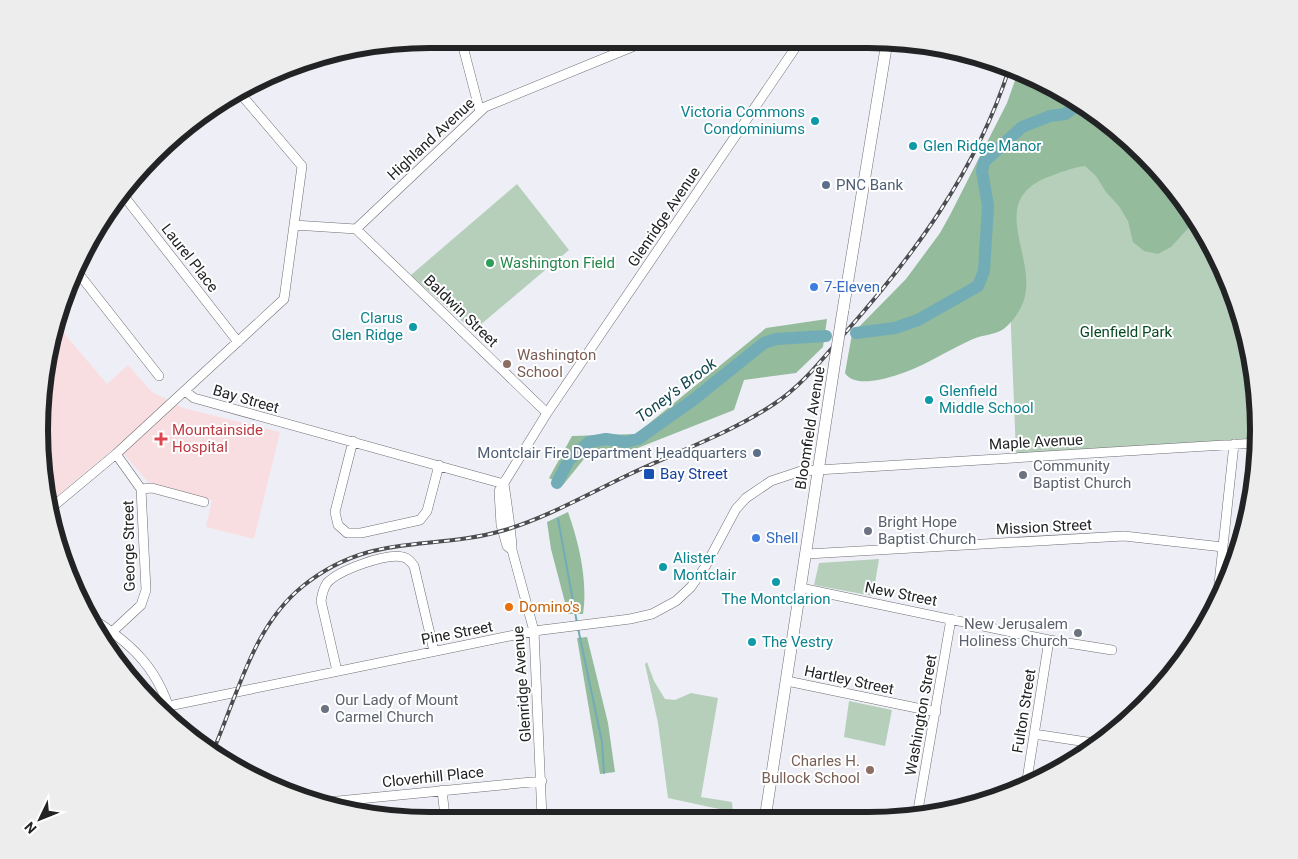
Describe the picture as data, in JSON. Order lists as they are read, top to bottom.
{
  "streets": {
    "main road": ["Bloomfield Avenue"],
    "street": [
      "Highland Avenue",
      "Glenridge Avenue",
      "Laurel Place",
      "Baldwin Street",
      "Bay Street",
      "Maple Avenue",
      "Mission Street",
      "George Street",
      "New Street",
      "Pine Street",
      "Hartley Street",
      "Fulton Street",
      "Washington Street",
      "Cloverhill Place"
    ]
  },
  "crossings": [
    ["Highland Avenue", "Baldwin Street"],
    ["Glenridge Avenue", "Baldwin Street"],
    ["Glenridge Avenue", "Bay Street"],
    ["Glenridge Avenue", "Pine Street"],
    ["Glenridge Avenue", "Cloverhill Place"],
    ["Bloomfield Avenue", "Maple Avenue"],
    ["Bloomfield Avenue", "Mission Street"],
    ["Bloomfield Avenue", "New Street"],
    ["Bloomfield Avenue", "Pine Street"],
    ["Bloomfield Avenue", "Hartley Street"],
    ["Maple Avenue", "Pine Street"],
    ["New Street", "Fulton Street"],
    ["New Street", "Washington Street"],
    ["Hartley Street", "Washington Street"]
  ],
  "water": ["Toney's Brook"],
  "parks": ["Glenfield Park"],
  "places": {
    "other": [
      "Victoria Commons Condominiums",
      "Glen Ridge Manor",
      "PNC Bank",
      "Washington Field",
      "7-Eleven",
      "Clarus Glen Ridge",
      "Washington School",
      "Glenfield Middle School",
      "Montclair Fire Department Headquarters",
      "Community Baptist Church",
      "Bright Hope Baptist Church",
      "Shell",
      "Alister Montclair",
      "The Montclarion",
      "Domino's",
      "New Jerusalem Holiness Church",
      "The Vestry",
      "Our Lady of Mount Carmel Church",
      "Charles H. Bullock School"
    ],
    "health": ["Mountainside Hospital"],
    "transit": ["Bay Street"]
  },
  "north": "bottom left"
}
